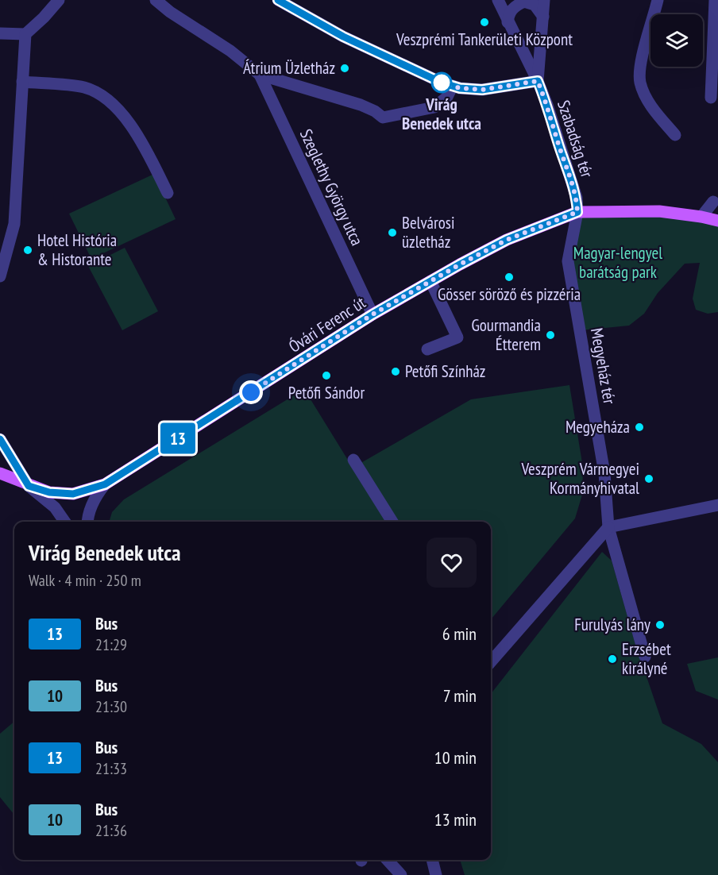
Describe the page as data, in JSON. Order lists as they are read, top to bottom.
{
  "streets": {
    "main road": ["Óvári Ferenc út"],
    "street": ["Szabadság tér", "Szeglethy György utca", "Megyeház tér"]
  },
  "crossings": [
    ["Szabadság tér", "Óvári Ferenc út"],
    ["Szabadság tér", "Megyeház tér"],
    ["Szeglethy György utca", "Óvári Ferenc út"],
    ["Óvári Ferenc út", "Megyeház tér"]
  ],
  "parks": ["Magyar-lengyel barátság park"],
  "places": [
    "Veszprémi Tankerületi Központ",
    "Átrium Üzletház",
    "Virág Benedek utca",
    "Belvárosi üzletház",
    "Hotel História & Historante",
    "Gösser söröző és pizzéria",
    "Gourmandia Étterem",
    "Petőfi Színház",
    "Petőfi Sándor",
    "Megyeháza",
    "Veszprém Vármegyei Kormányhivatal",
    "Furulyás lány",
    "Erzsébet királyné"
  ],
  "lines": ["bus line 13"],
  "page": {
    "on_map": "13",
    "heading": ["Virág Benedek utca", "Walk · 4 min · 250 m"],
    "list": [
      {
        "mark": "13",
        "name": "Bus",
        "note": "21:29",
        "value": "6 min"
      },
      {
        "mark": "10",
        "name": "Bus",
        "note": "21:30",
        "value": "7 min"
      },
      {
        "mark": "13",
        "name": "Bus",
        "note": "21:33",
        "value": "10 min"
      },
      {
        "mark": "10",
        "name": "Bus",
        "note": "21:36",
        "value": "13 min"
      }
    ]
  }
}
